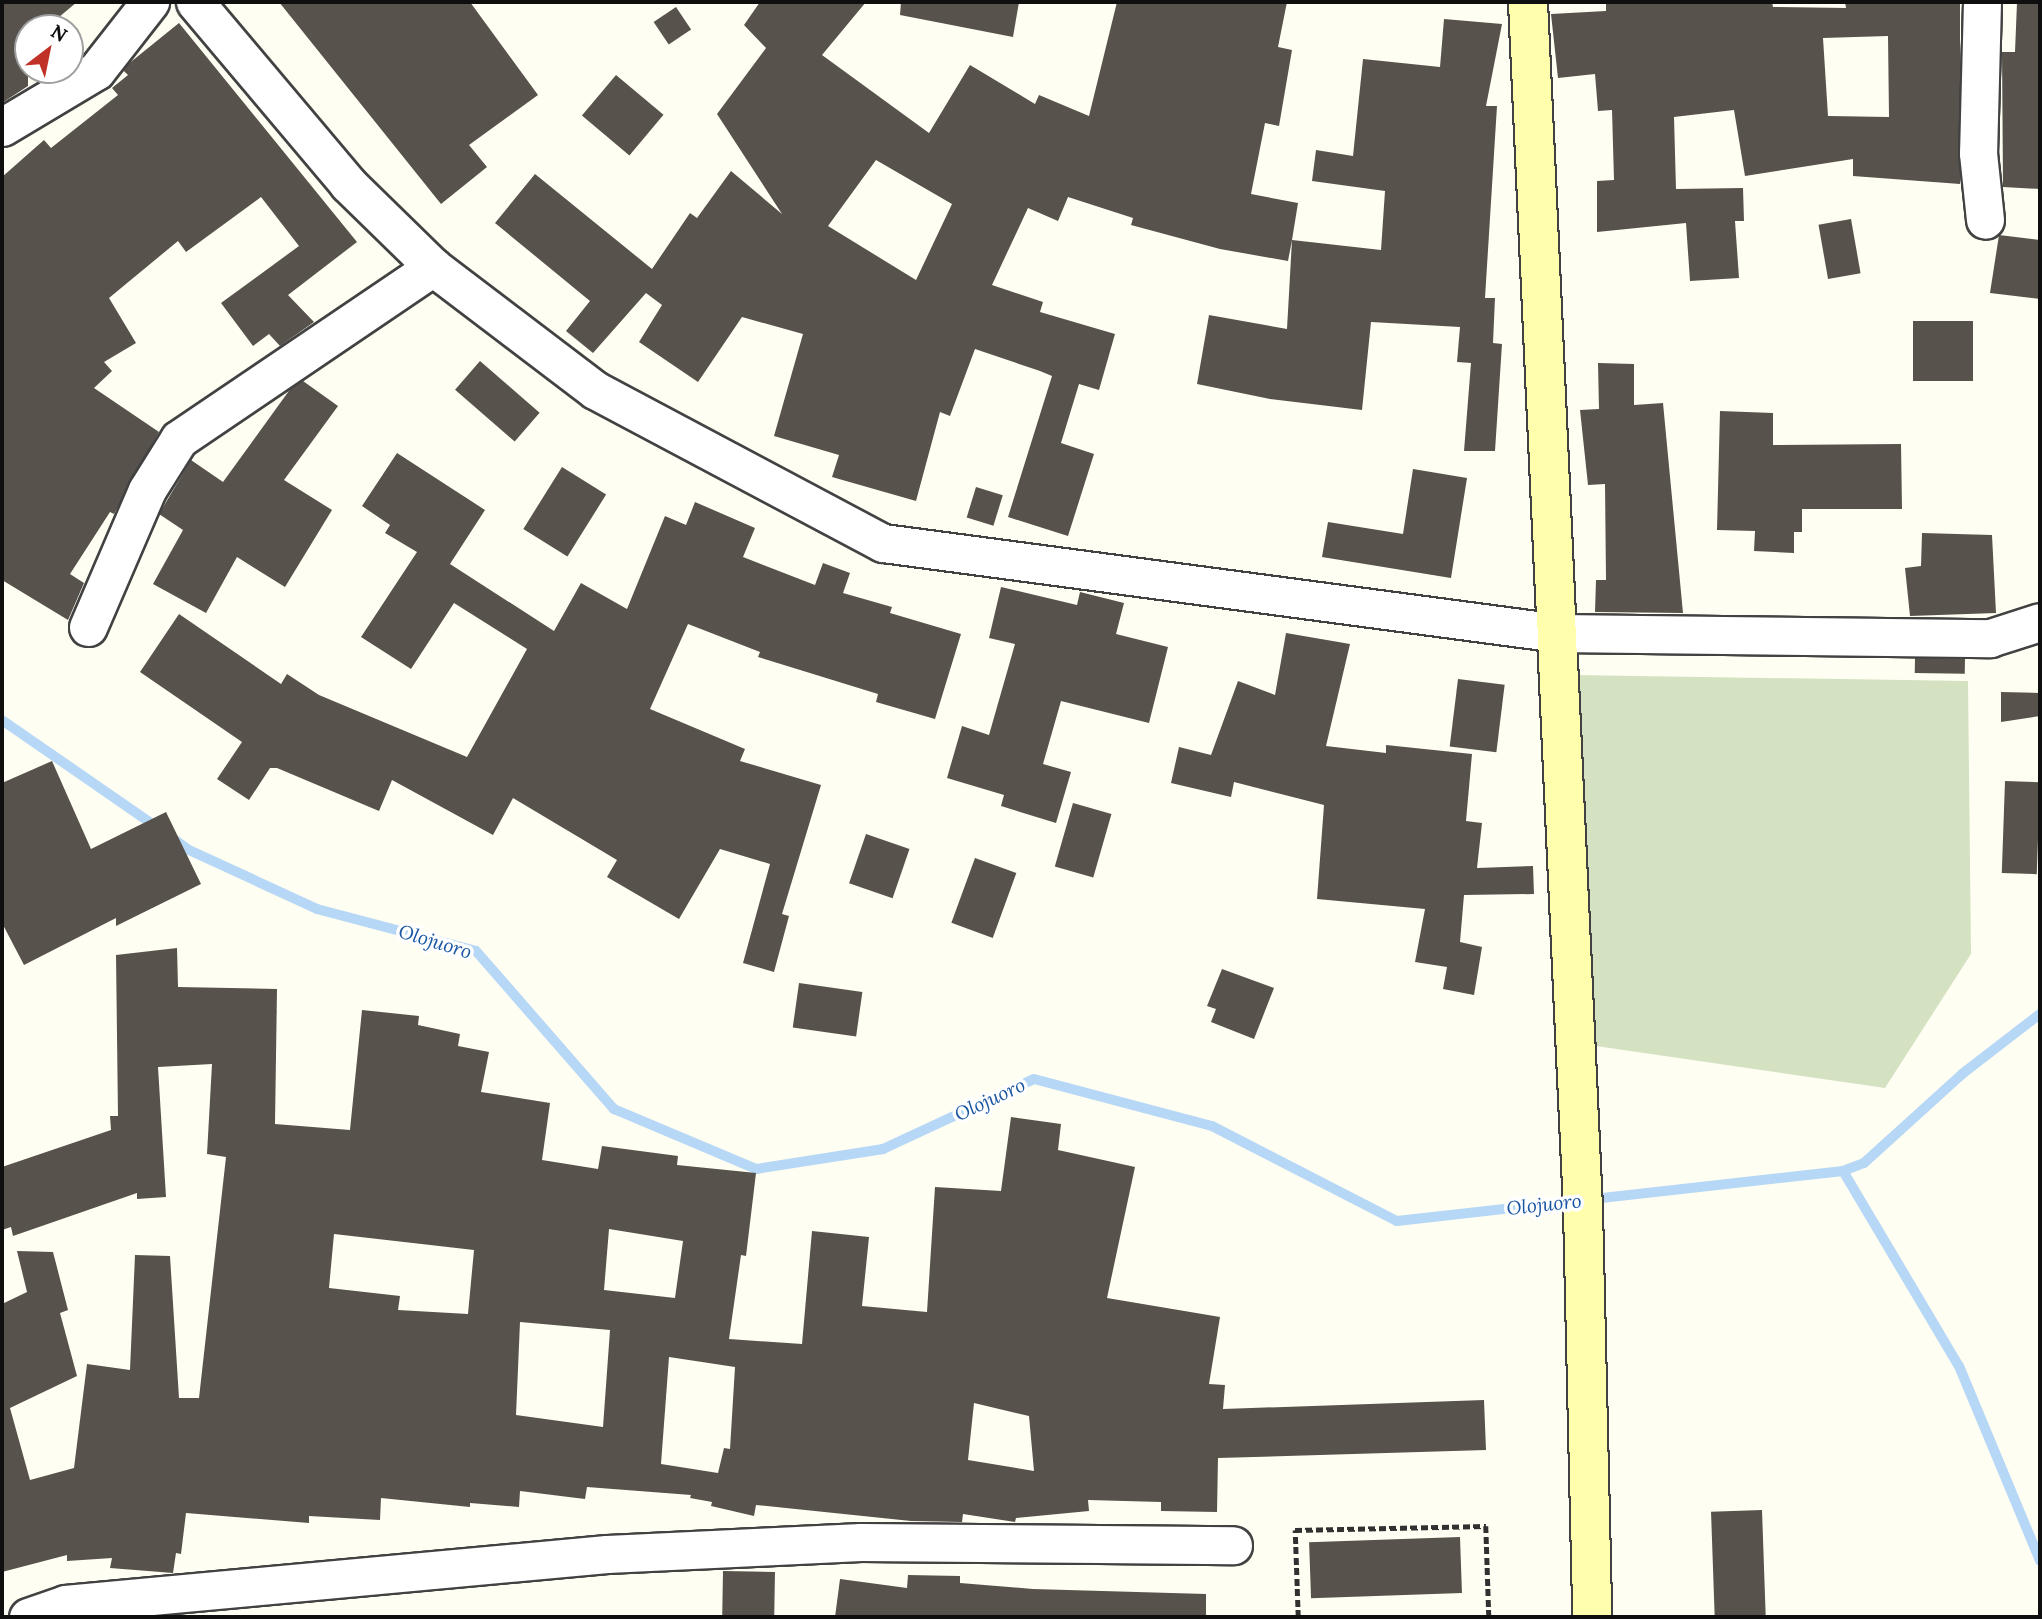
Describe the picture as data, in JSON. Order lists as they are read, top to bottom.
{
  "water": ["Olojuoro"],
  "north": "top right"
}
